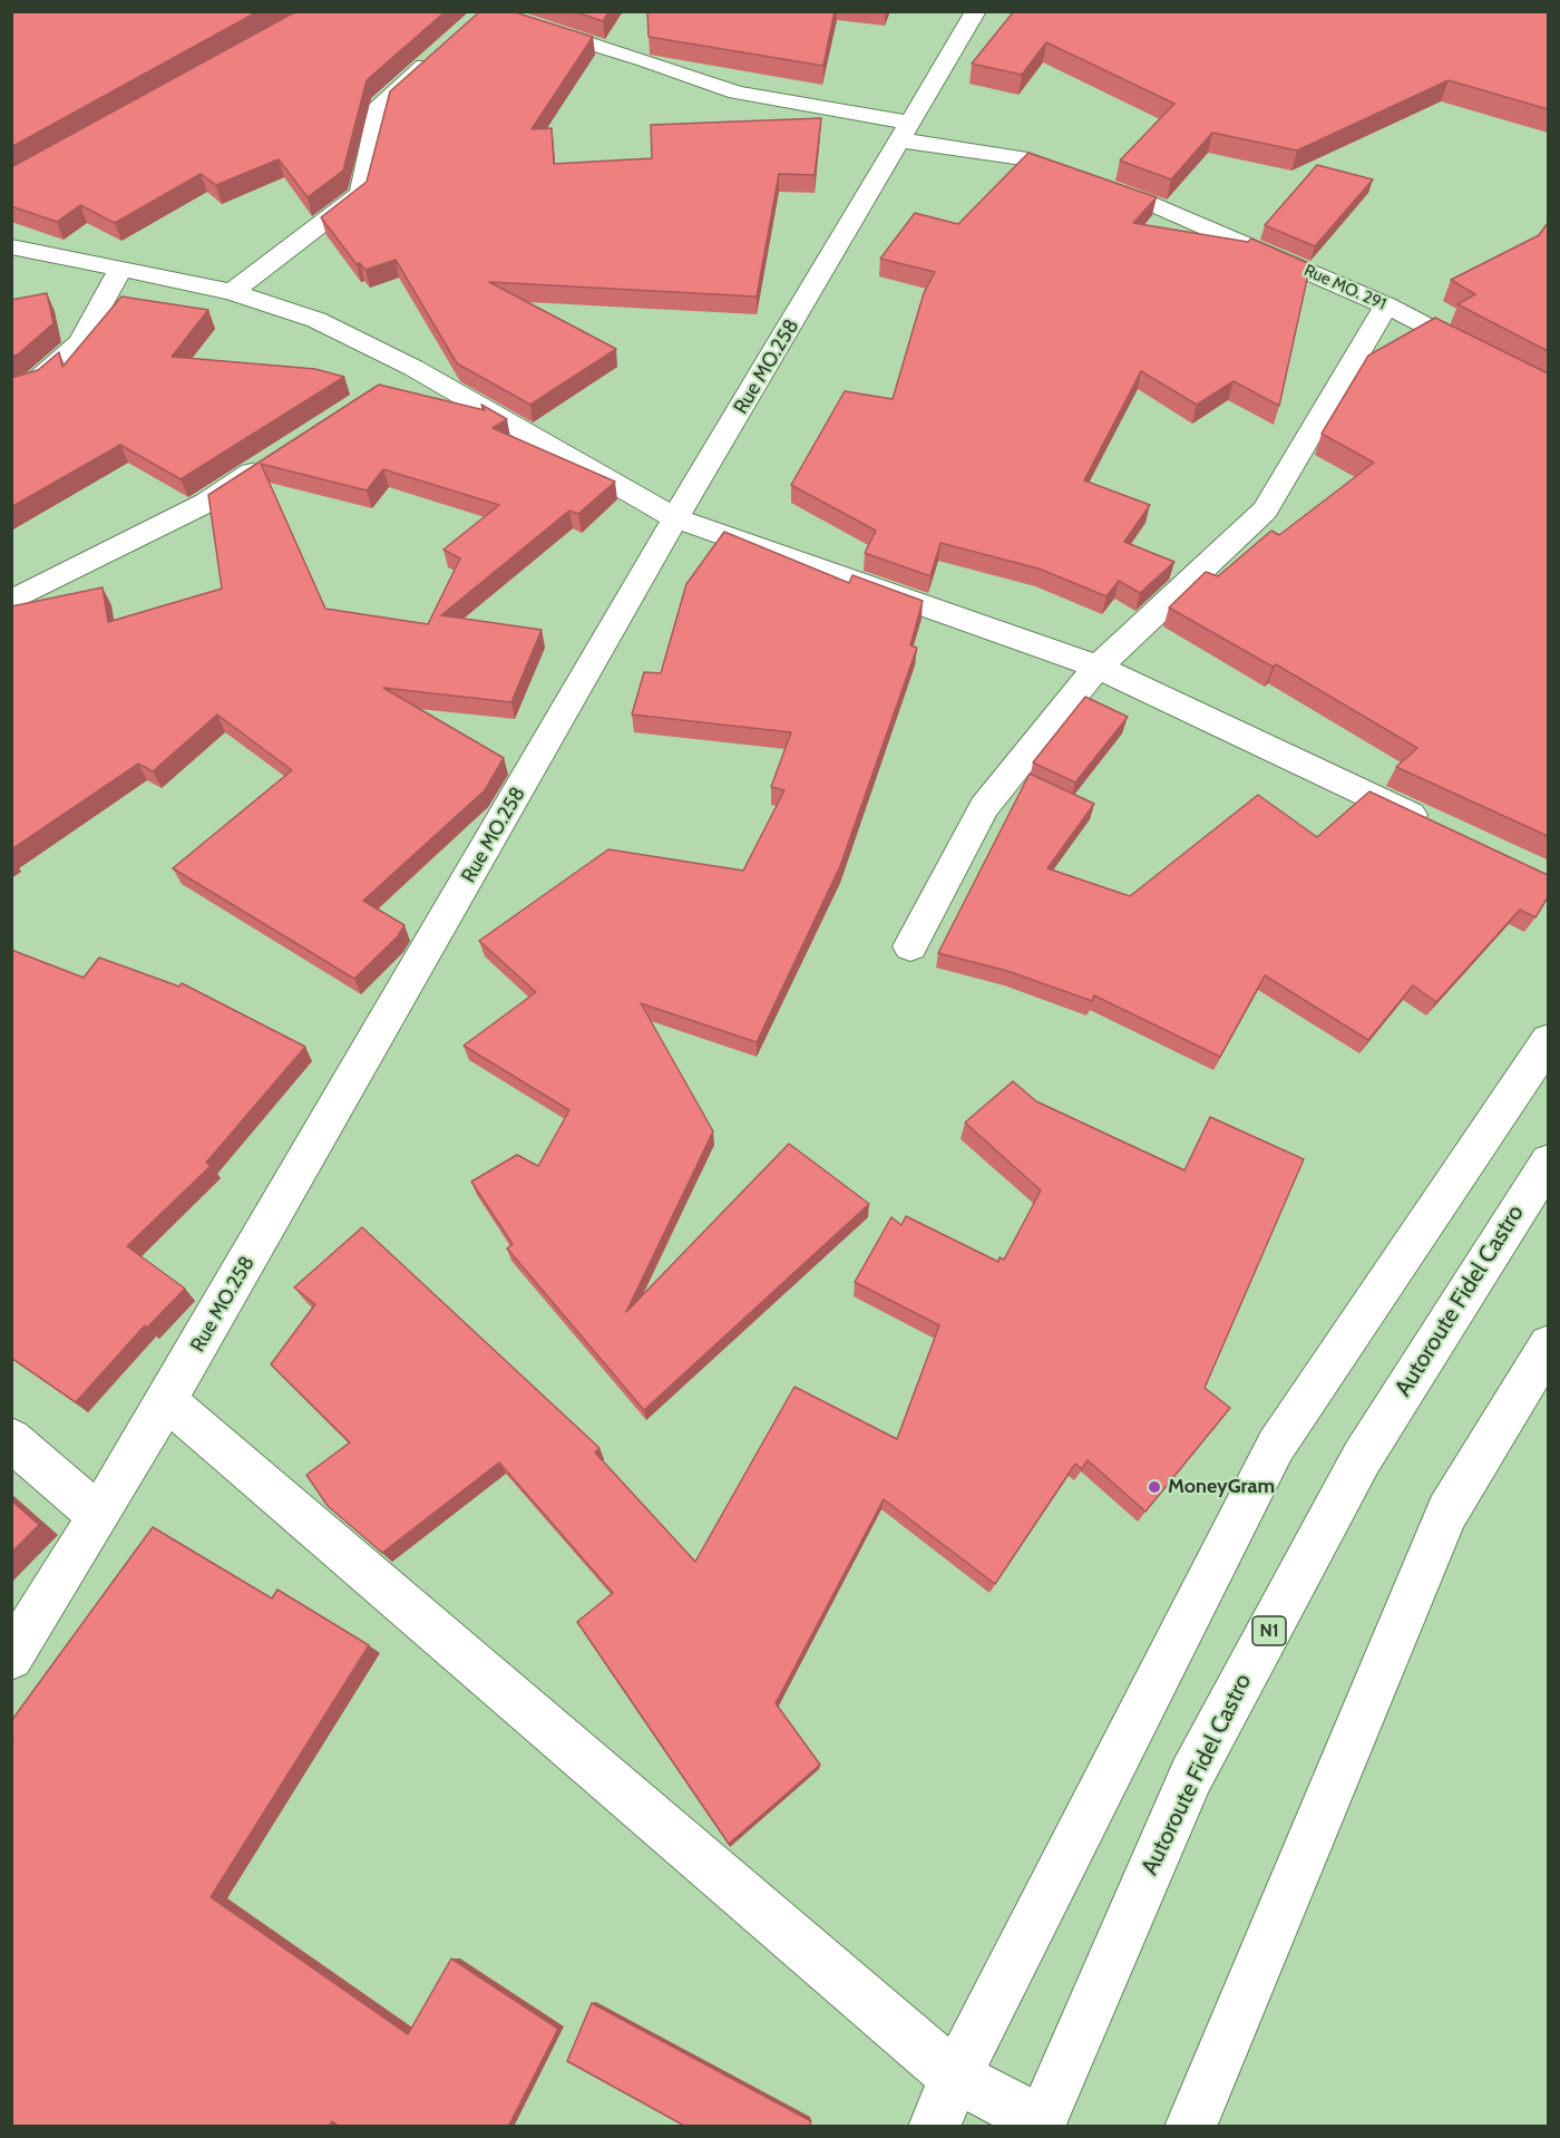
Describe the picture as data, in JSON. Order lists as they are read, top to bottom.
{
  "streets": {
    "main road": [
      "Rue MO. 291",
      "Rue MO.258",
      "Autoroute Fidel Castro",
      "N1"
    ]
  },
  "crossings": [
    ["Rue MO. 291", "Rue MO.258"]
  ],
  "places": ["MoneyGram"]
}
